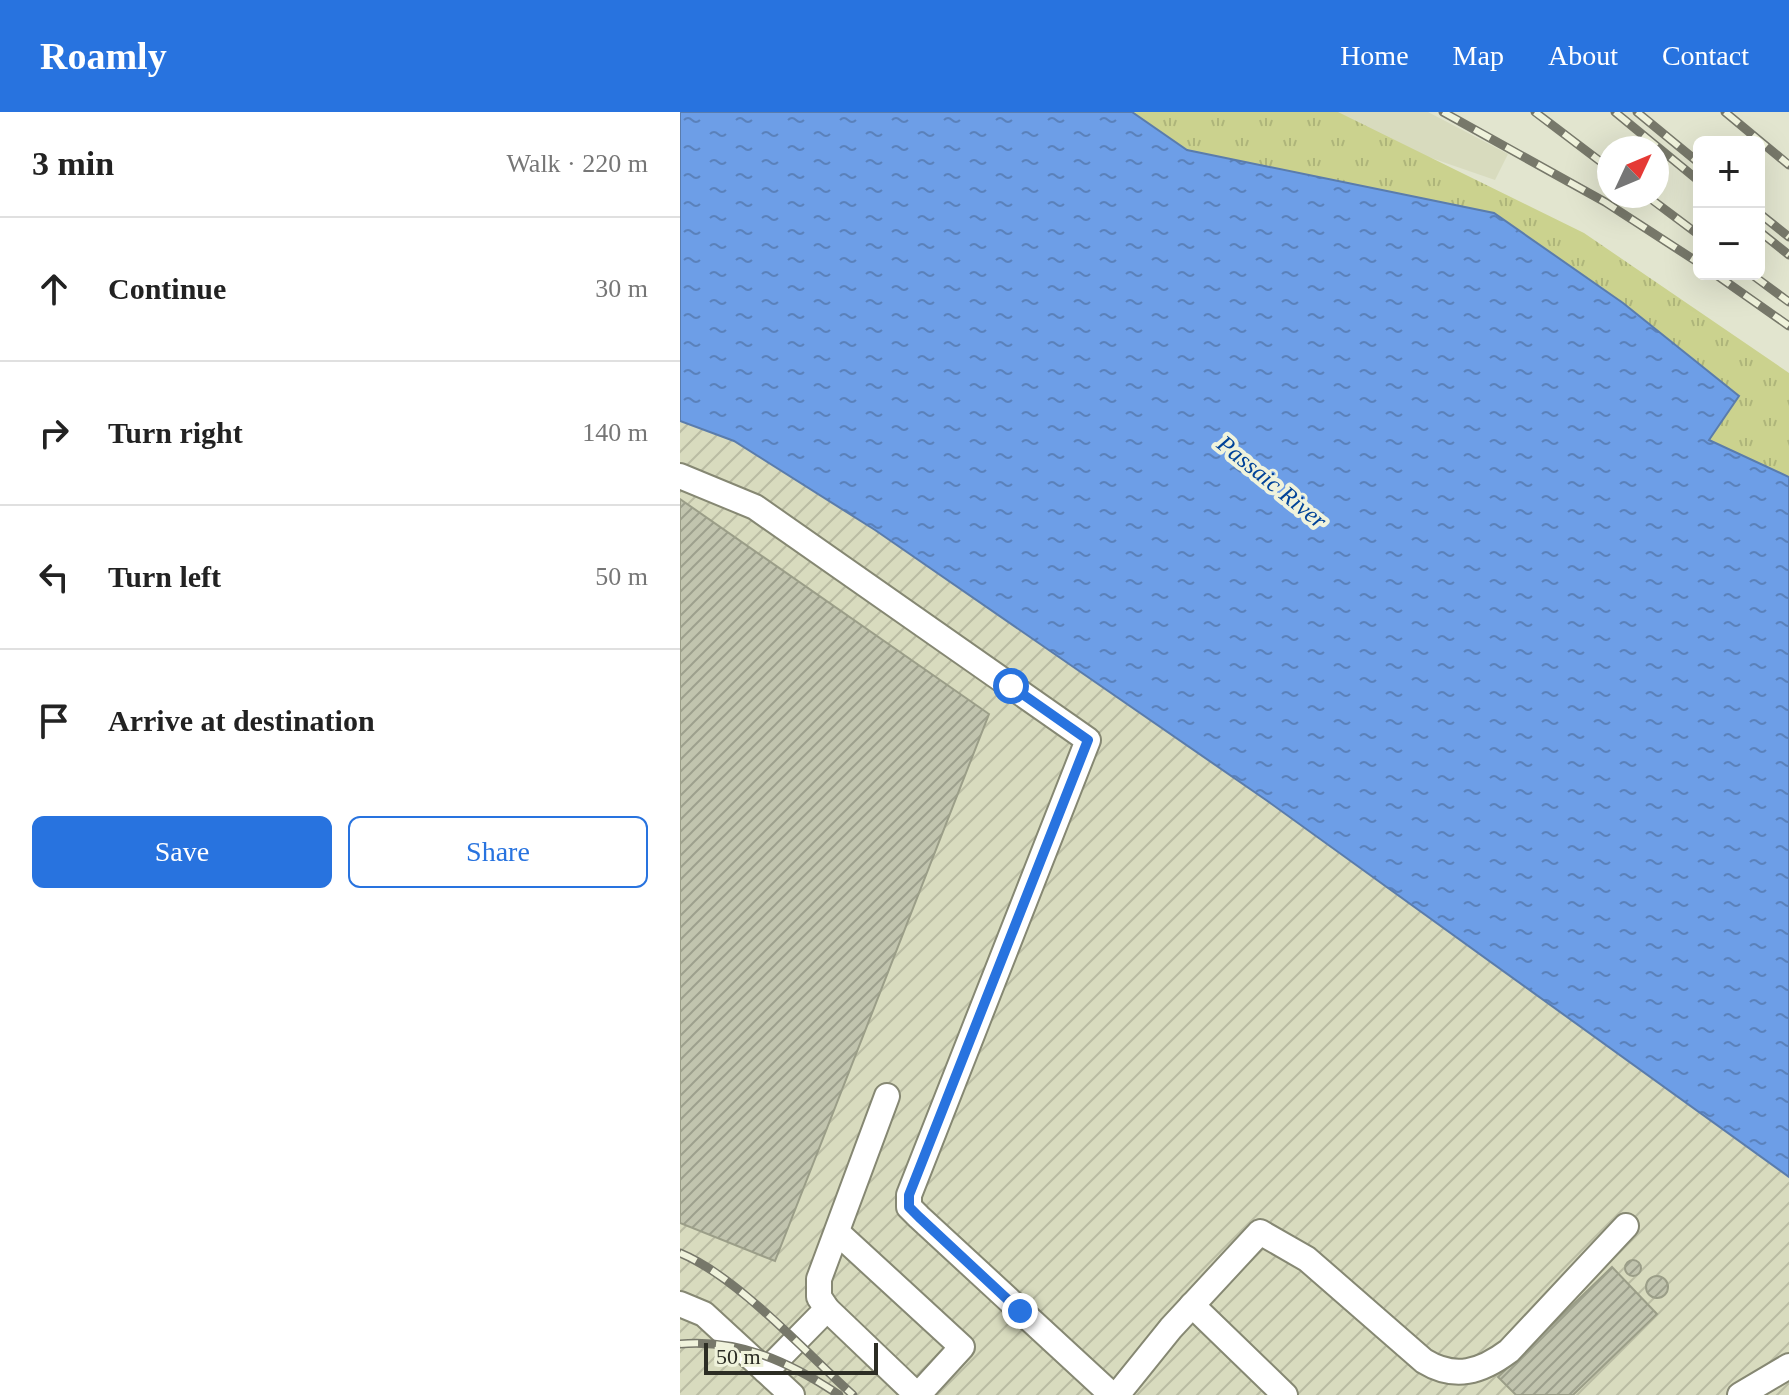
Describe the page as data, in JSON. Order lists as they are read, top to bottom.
{
  "water": ["Passaic River"],
  "scale_bar": "50 m",
  "north": "top right",
  "page": {
    "header": "Roamly",
    "nav": [
      "Home",
      "Map",
      "About",
      "Contact"
    ],
    "heading": ["3 min", "Walk · 220 m"],
    "map_buttons": ["+", "−"],
    "list": [
      ["Continue", "30 m"],
      ["Turn right", "140 m"],
      ["Turn left", "50 m"],
      "Arrive at destination"
    ],
    "buttons": ["Save", "Share"],
    "scale": "50 m"
  }
}
